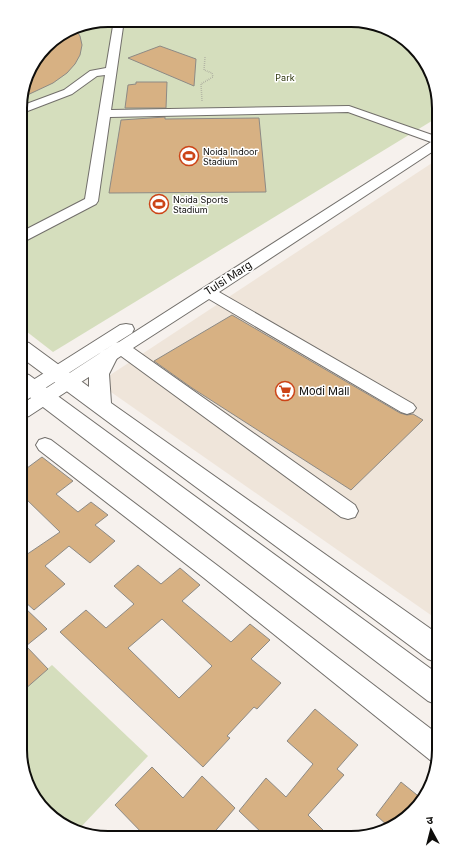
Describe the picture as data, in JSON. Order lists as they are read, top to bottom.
{
  "streets": {
    "street": ["Tulsi Marg"]
  },
  "parks": ["Park"],
  "places": {
    "sports": ["Noida Indoor Stadium", "Noida Sports Stadium"],
    "supermarket": ["Modi Mall"]
  },
  "north": "top"
}
